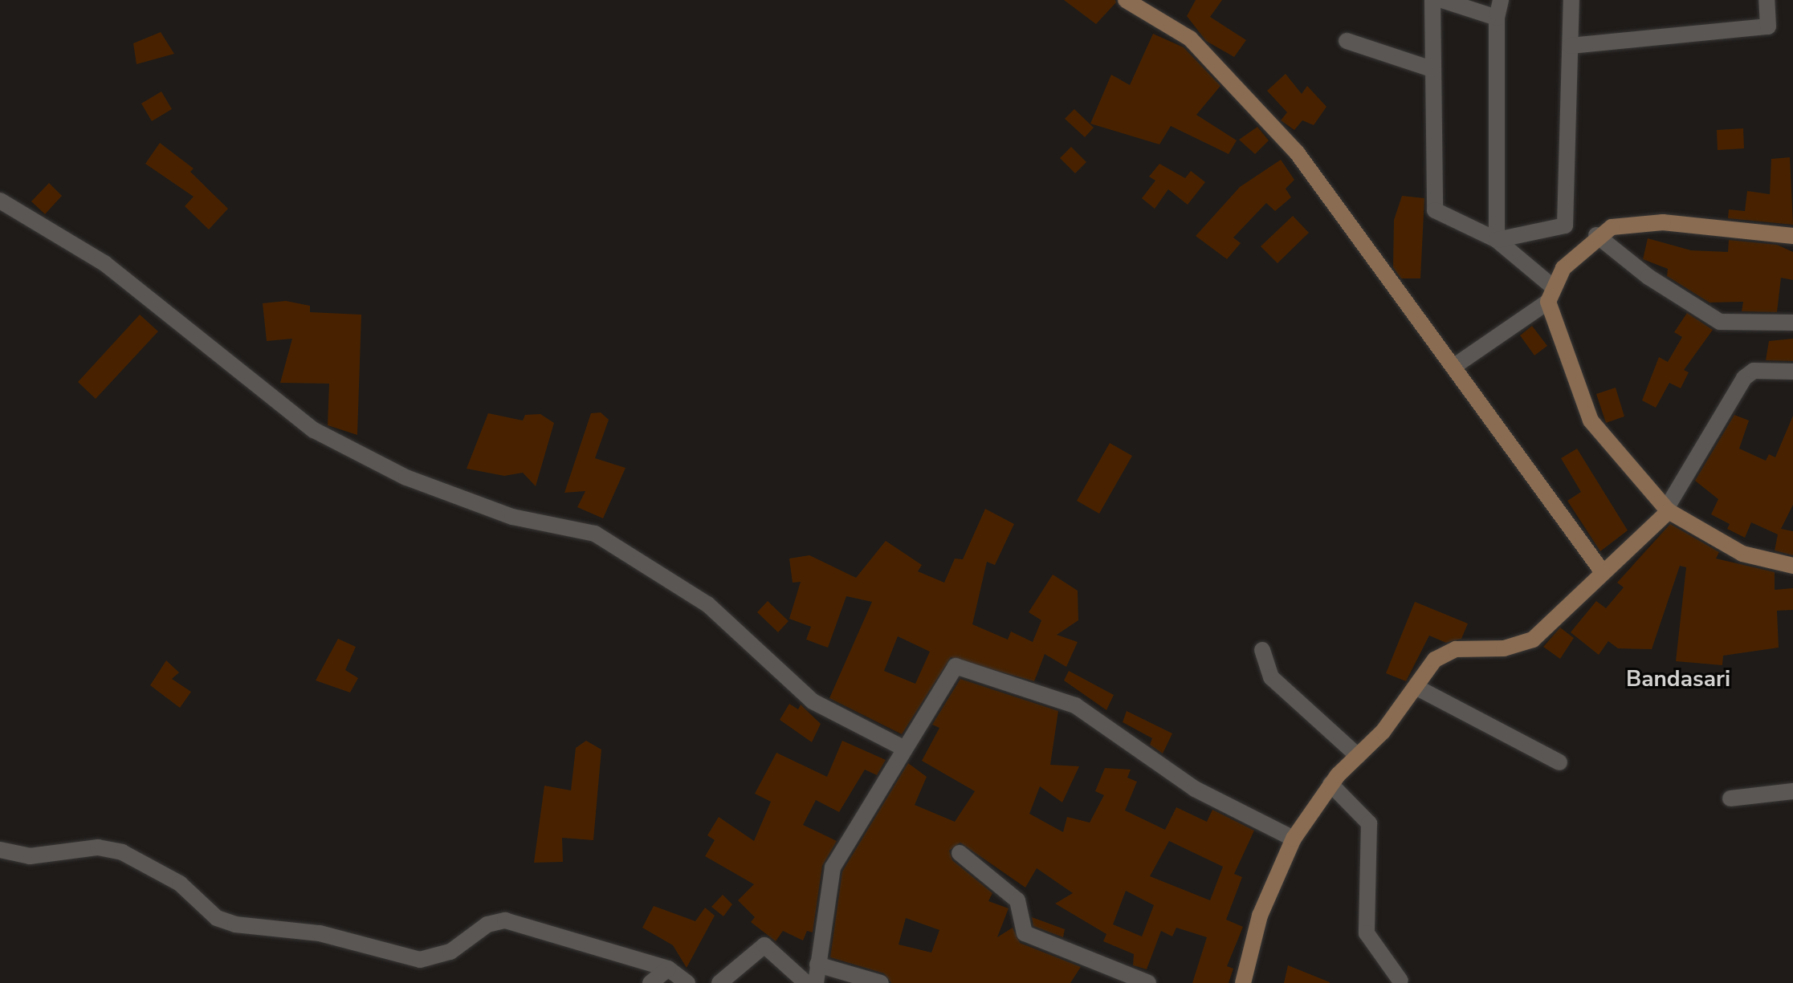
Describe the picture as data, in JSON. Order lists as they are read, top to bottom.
{
  "districts": ["Bandasari"]
}
